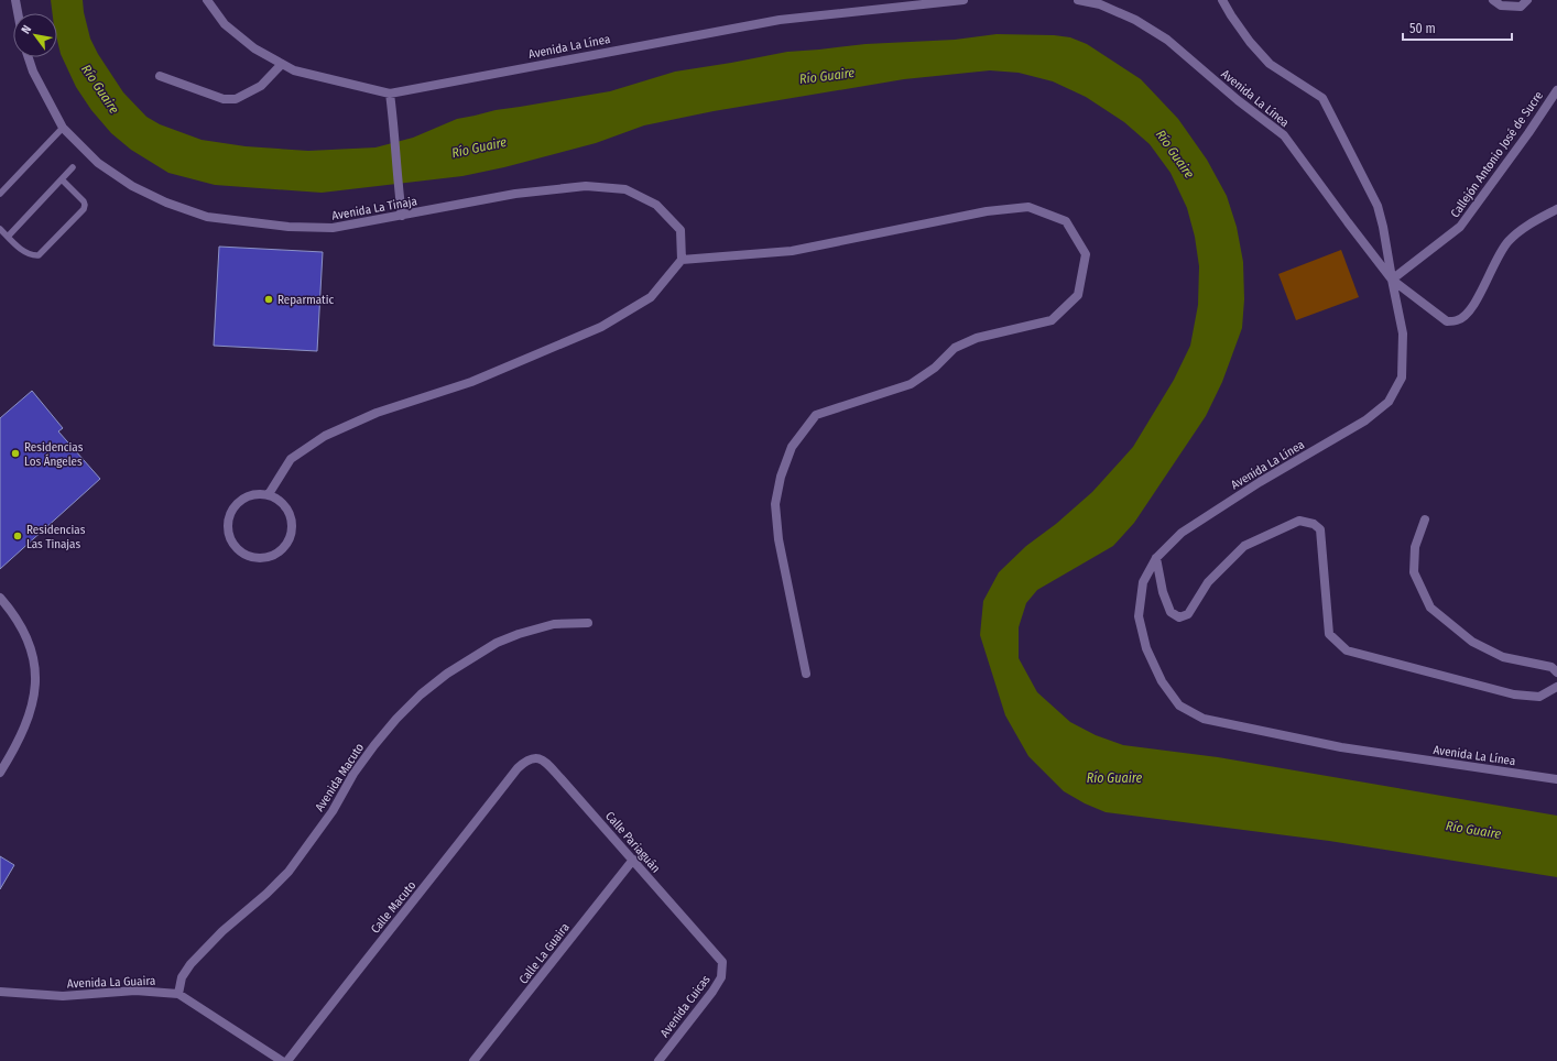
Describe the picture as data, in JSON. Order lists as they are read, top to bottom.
{
  "streets": {
    "street": [
      "Avenida La Línea",
      "Callejón Antonio José de Sucre",
      "Avenida La Tinaja",
      "Avenida Macuto",
      "Calle Pariaguán",
      "Calle Macuto",
      "Calle La Guaira",
      "Avenida La Guaira",
      "Avenida Cuicas"
    ]
  },
  "crossings": [
    ["Avenida La Línea", "Callejón Antonio José de Sucre"],
    ["Avenida Macuto", "Avenida La Guaira"],
    ["Calle Pariaguán", "Calle Macuto"],
    ["Calle Pariaguán", "Calle La Guaira"],
    ["Calle Pariaguán", "Avenida Cuicas"]
  ],
  "water": ["Río Guaire"],
  "places": ["Reparmatic", "Residencias Los Ángeles", "Residencias Las Tinajas"],
  "scale_bar": "50 m",
  "north": "top left"
}
